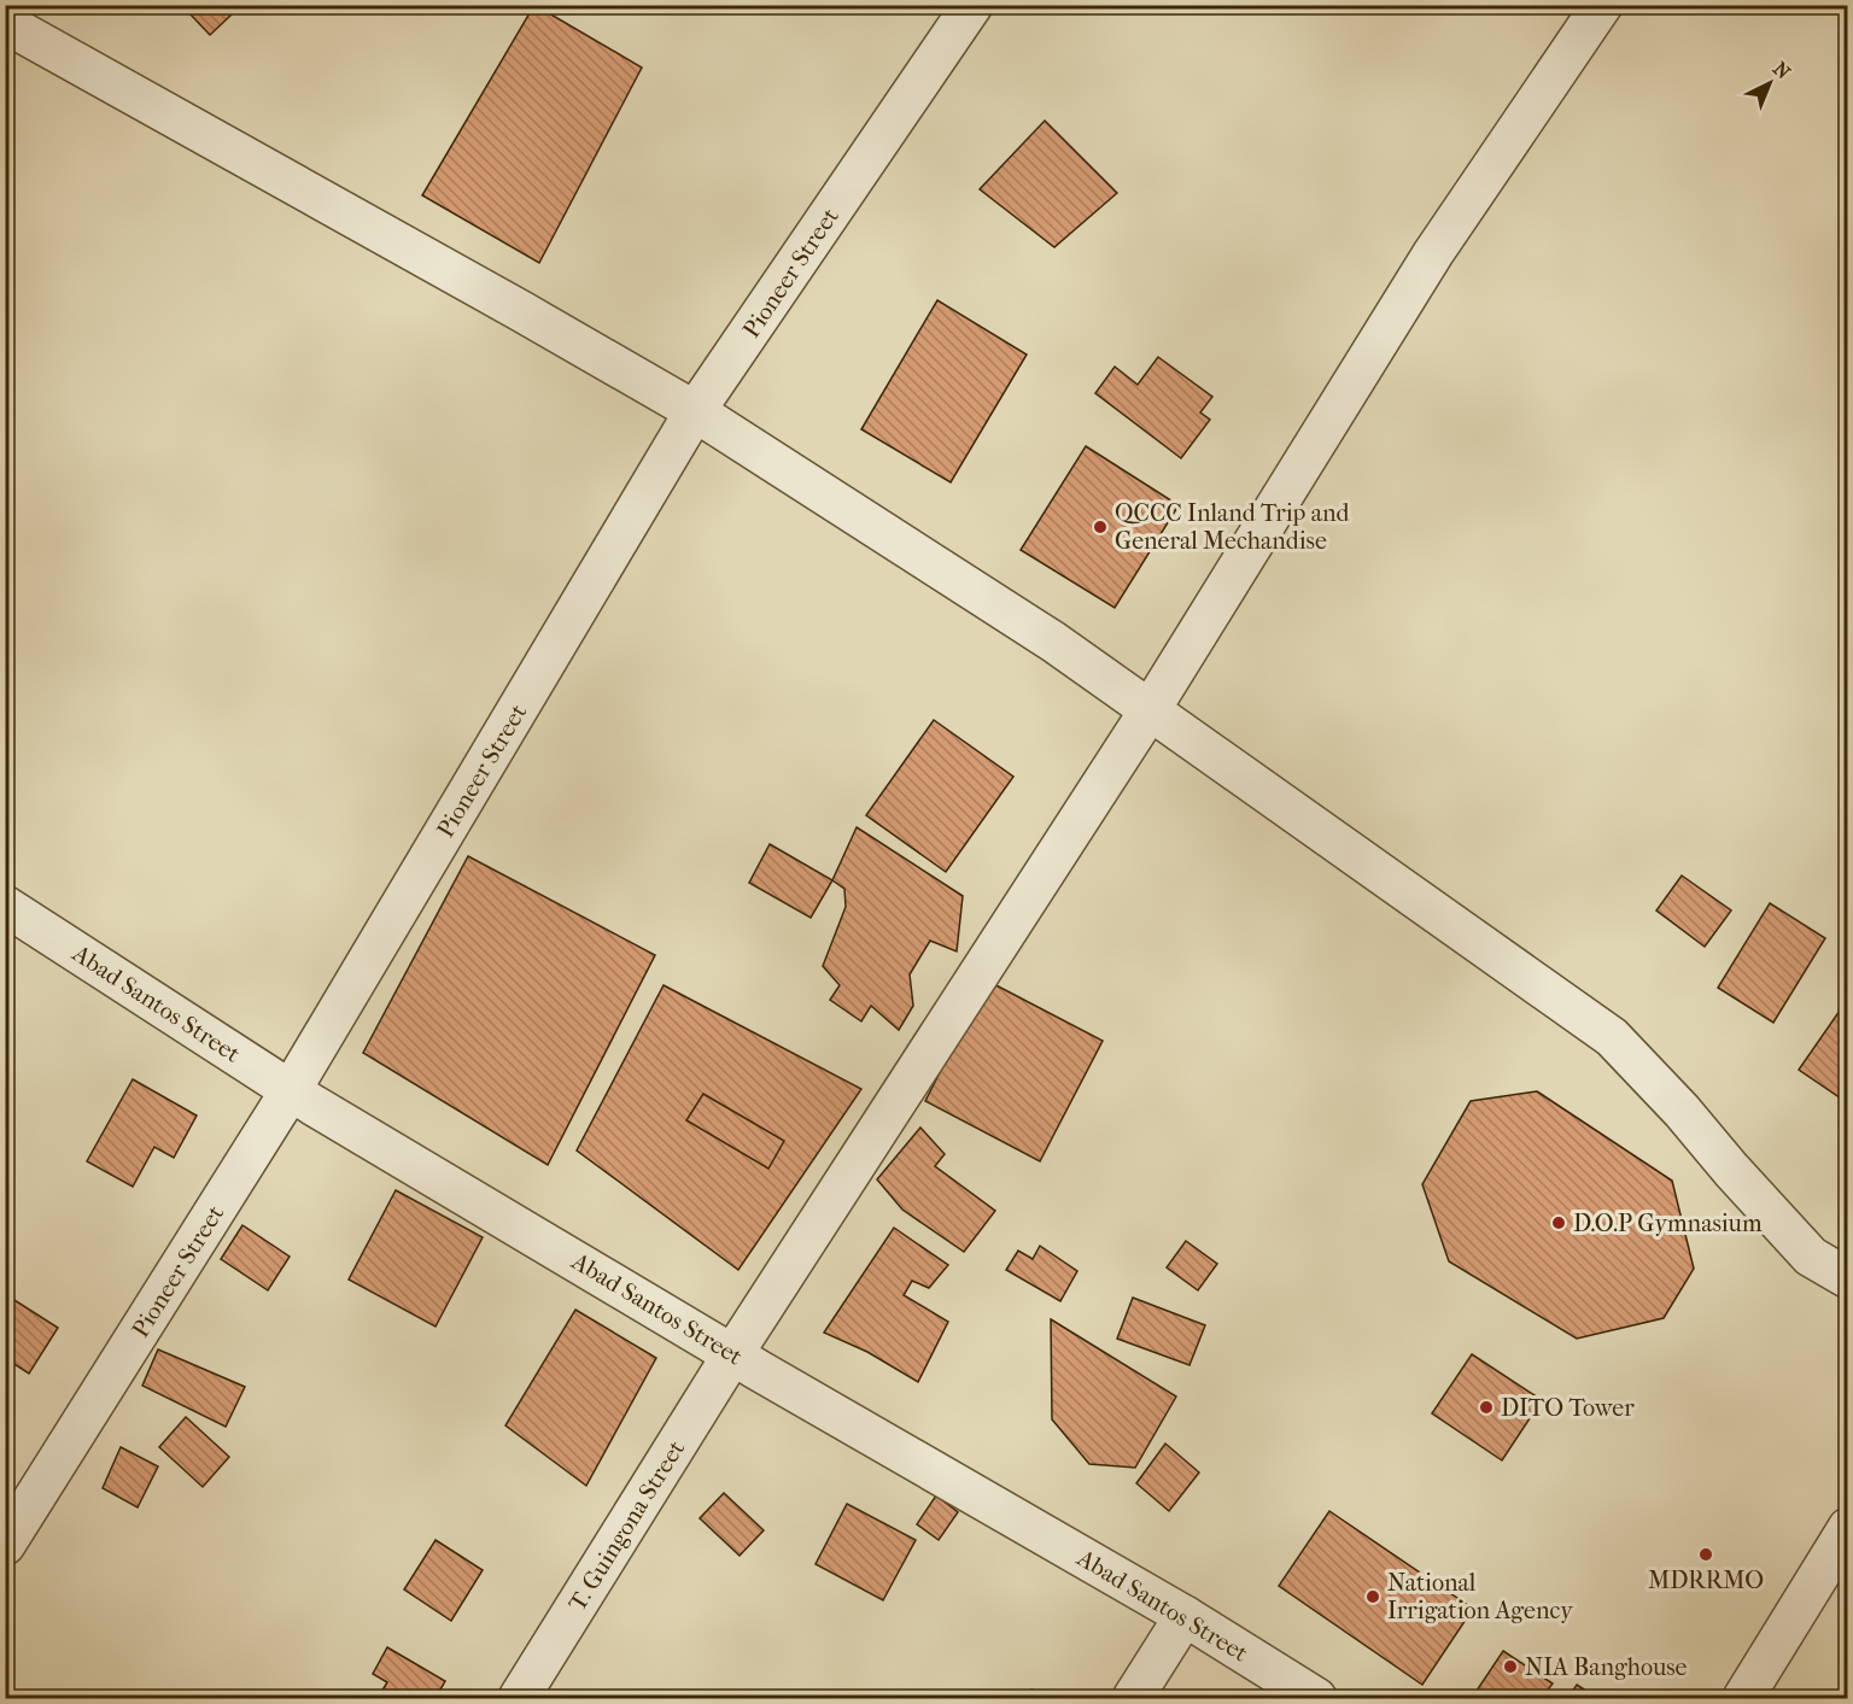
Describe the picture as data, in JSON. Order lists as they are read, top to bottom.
{
  "streets": {
    "street": ["Pioneer Street", "Abad Santos Street", "T. Guingona Street"]
  },
  "crossings": [
    ["Pioneer Street", "Abad Santos Street"],
    ["Abad Santos Street", "T. Guingona Street"]
  ],
  "places": [
    "QCCC Inland Trip and General Mechandise",
    "D.O.P Gymnasium",
    "DITO Tower",
    "MDRRMO",
    "National Irrigation Agency",
    "NIA Banghouse"
  ],
  "north": "top right"
}
